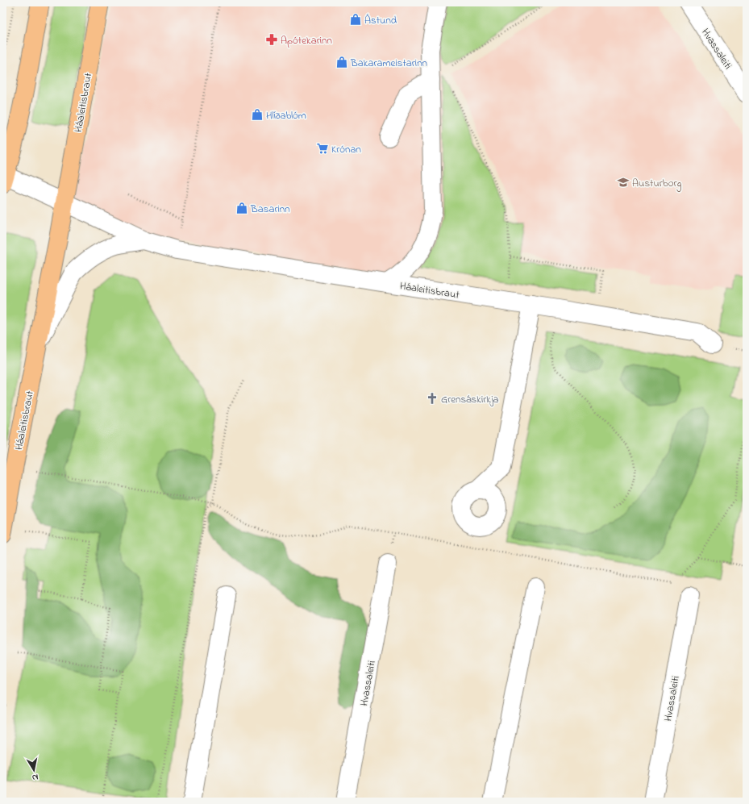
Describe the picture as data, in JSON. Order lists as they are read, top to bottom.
{
  "streets": {
    "main road": ["Háaleitisbraut"],
    "street": ["Hvassaleiti"]
  },
  "places": {
    "shop": [
      "Ástund",
      "Bakarameistarinn",
      "Hlíðablóm",
      "Basarinn"
    ],
    "pharmacy": ["Apótekarinn"],
    "supermarket": ["Krónan"],
    "school or university": ["Austurborg"],
    "church": ["Grensáskirkja"]
  },
  "north": "bottom"
}
